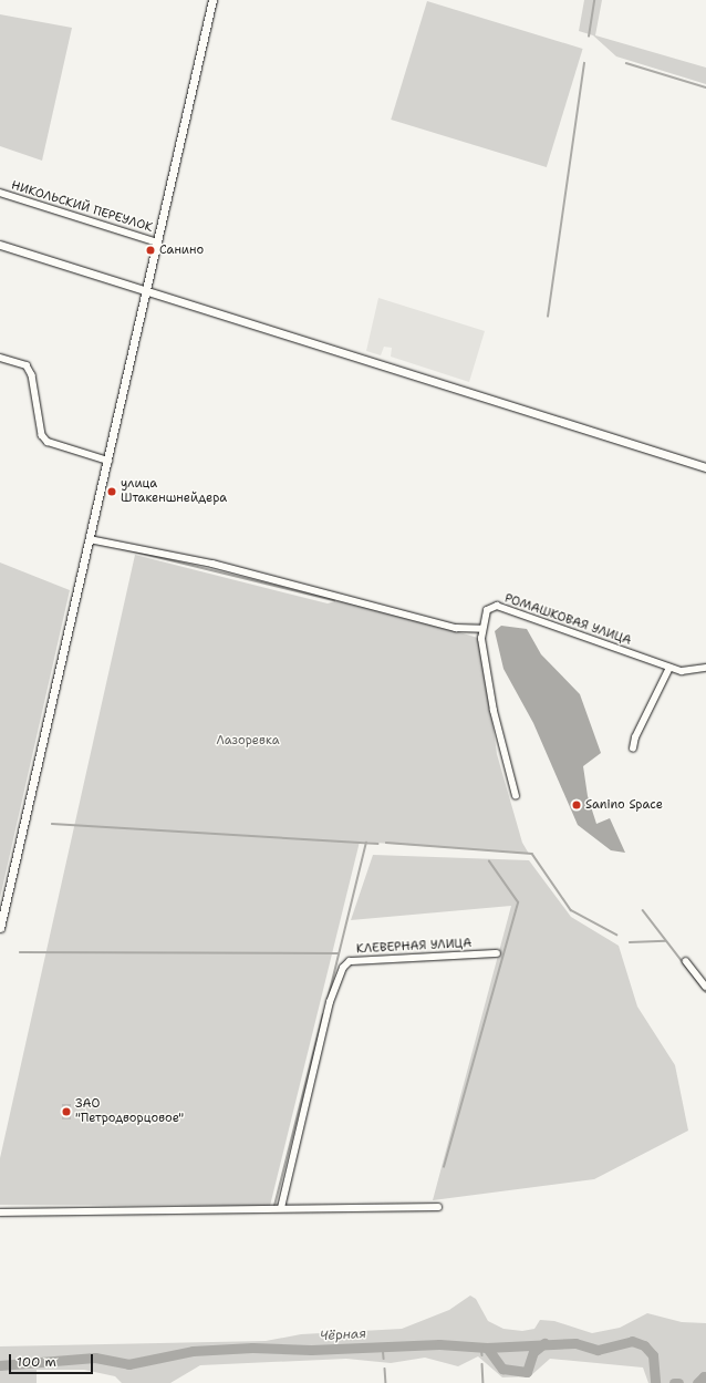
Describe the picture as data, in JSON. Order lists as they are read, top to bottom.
{
  "streets": {
    "street": ["НИКОЛЬСКИЙ ПЕРЕУЛОК", "РОМАШКОВАЯ УЛИЦА", "КЛЕВЕРНАЯ УЛИЦА"]
  },
  "water": ["Чёрная"],
  "parks": ["Лазоревка"],
  "places": [
    "Санино",
    "улица Штакеншнейдера",
    "Sanino Space",
    "ЗАО \"Петродворцовое\""
  ],
  "scale_bar": "100 m"
}
